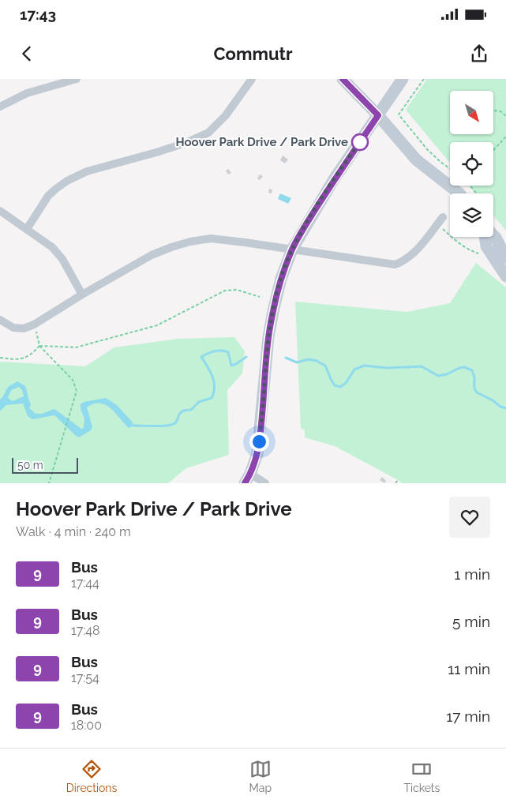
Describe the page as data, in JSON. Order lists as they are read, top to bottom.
{
  "places": ["Hoover Park Drive / Park Drive"],
  "lines": ["bus line 9"],
  "scale_bar": "50 m",
  "north": "bottom right",
  "page": {
    "status": "17:43",
    "header": "Commutr",
    "scale": "50 m",
    "heading": ["Hoover Park Drive / Park Drive", "Walk · 4 min · 240 m"],
    "list": [
      {
        "mark": "9",
        "name": "Bus",
        "note": "17:44",
        "value": "1 min"
      },
      {
        "mark": "9",
        "name": "Bus",
        "note": "17:48",
        "value": "5 min"
      },
      {
        "mark": "9",
        "name": "Bus",
        "note": "17:54",
        "value": "11 min"
      },
      {
        "mark": "9",
        "name": "Bus",
        "note": "18:00",
        "value": "17 min"
      }
    ],
    "tabs": ["Directions", "Map", "Tickets"]
  }
}
